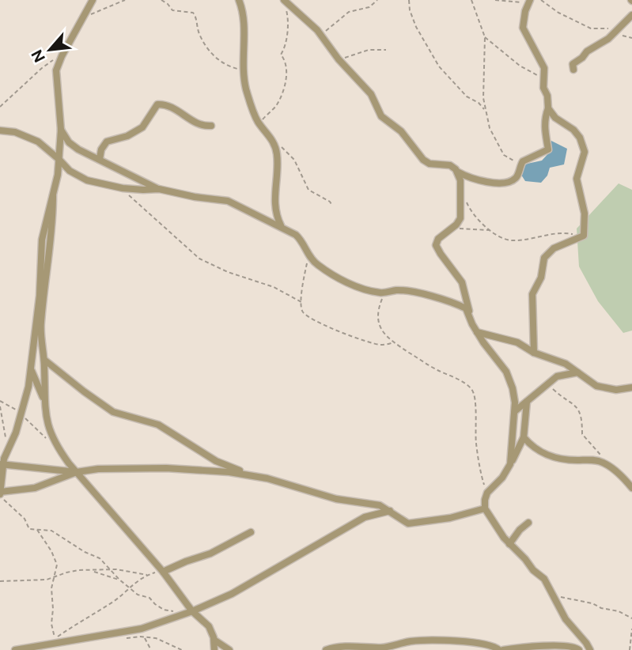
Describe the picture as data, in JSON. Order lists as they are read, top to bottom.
{
  "north": "bottom left"
}
